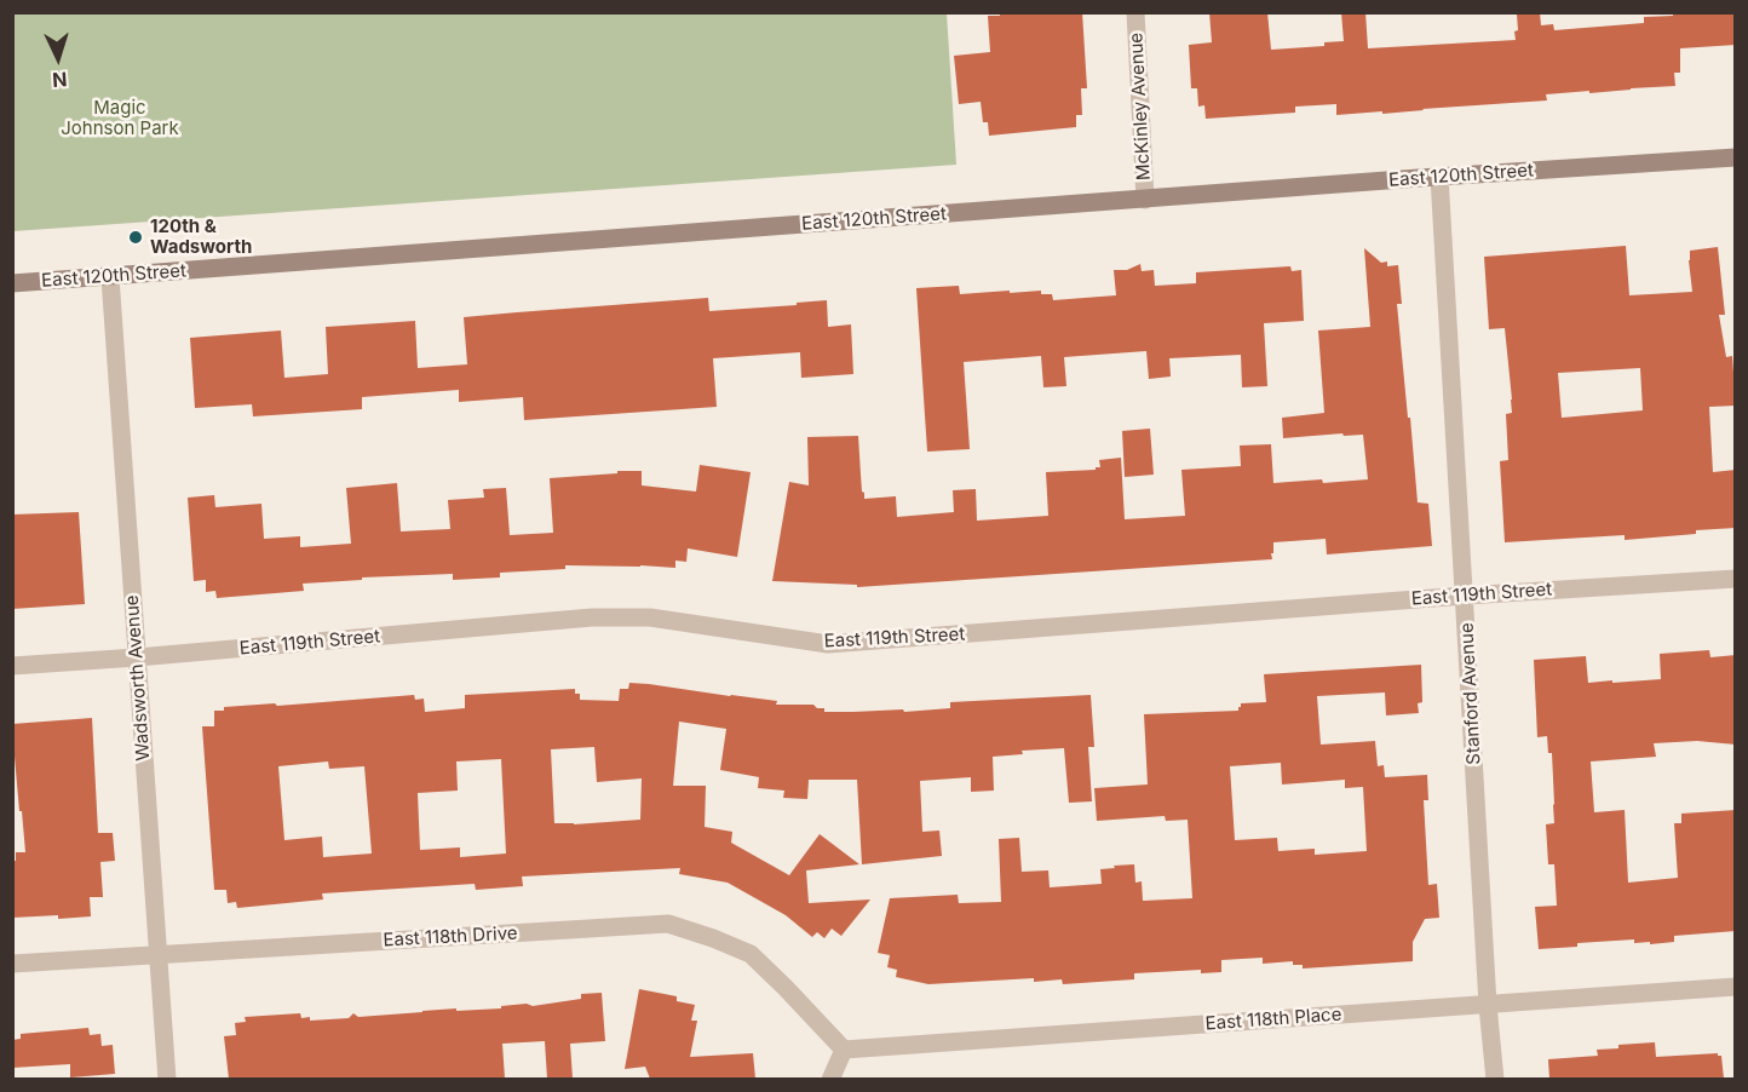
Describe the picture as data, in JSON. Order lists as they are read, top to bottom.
{
  "streets": {
    "street": [
      "McKinley Avenue",
      "East 120th Street",
      "East 119th Street",
      "Wadsworth Avenue",
      "Stanford Avenue",
      "East 118th Drive",
      "East 118th Place"
    ]
  },
  "crossings": [
    ["McKinley Avenue", "East 120th Street"],
    ["East 120th Street", "Wadsworth Avenue"],
    ["East 120th Street", "Stanford Avenue"],
    ["East 119th Street", "Wadsworth Avenue"],
    ["East 119th Street", "Stanford Avenue"],
    ["Wadsworth Avenue", "East 118th Drive"],
    ["Stanford Avenue", "East 118th Place"],
    ["East 118th Drive", "East 118th Place"]
  ],
  "parks": ["Magic Johnson Park"],
  "places": ["120th & Wadsworth"],
  "north": "bottom"
}
